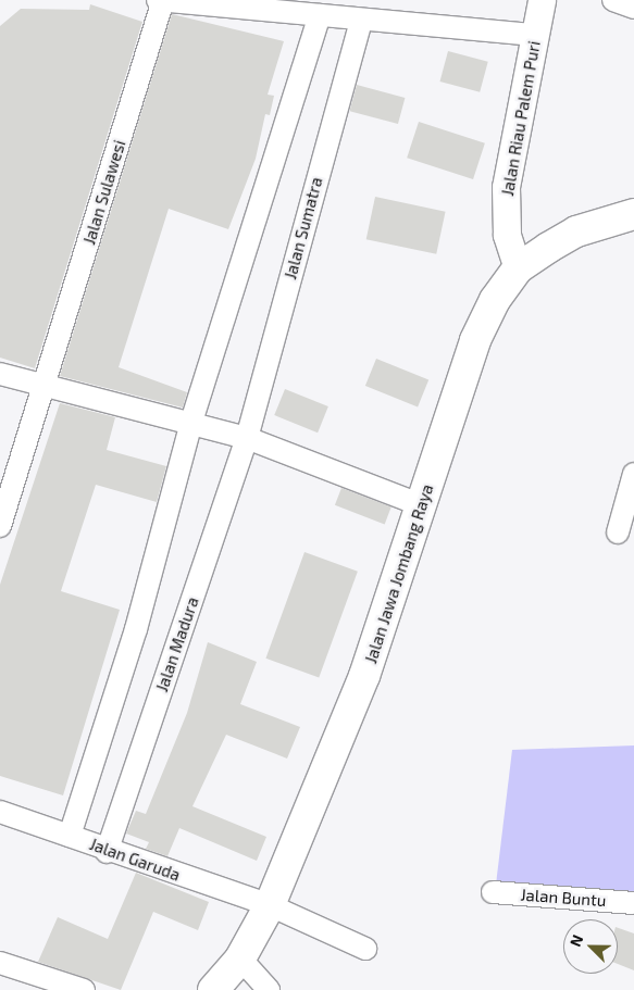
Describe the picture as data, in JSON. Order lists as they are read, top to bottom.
{
  "streets": {
    "main road": ["Jalan Jawa Jombang Raya"],
    "street": [
      "Jalan Riau Palem Puri",
      "Jalan Sulawesi",
      "Jalan Sumatra",
      "Jalan Madura",
      "Jalan Garuda",
      "Jalan Buntu"
    ]
  },
  "crossings": [
    ["Jalan Riau Palem Puri", "Jalan Jawa Jombang Raya"],
    ["Jalan Sumatra", "Jalan Madura"],
    ["Jalan Jawa Jombang Raya", "Jalan Garuda"],
    ["Jalan Madura", "Jalan Garuda"]
  ],
  "north": "top left"
}
